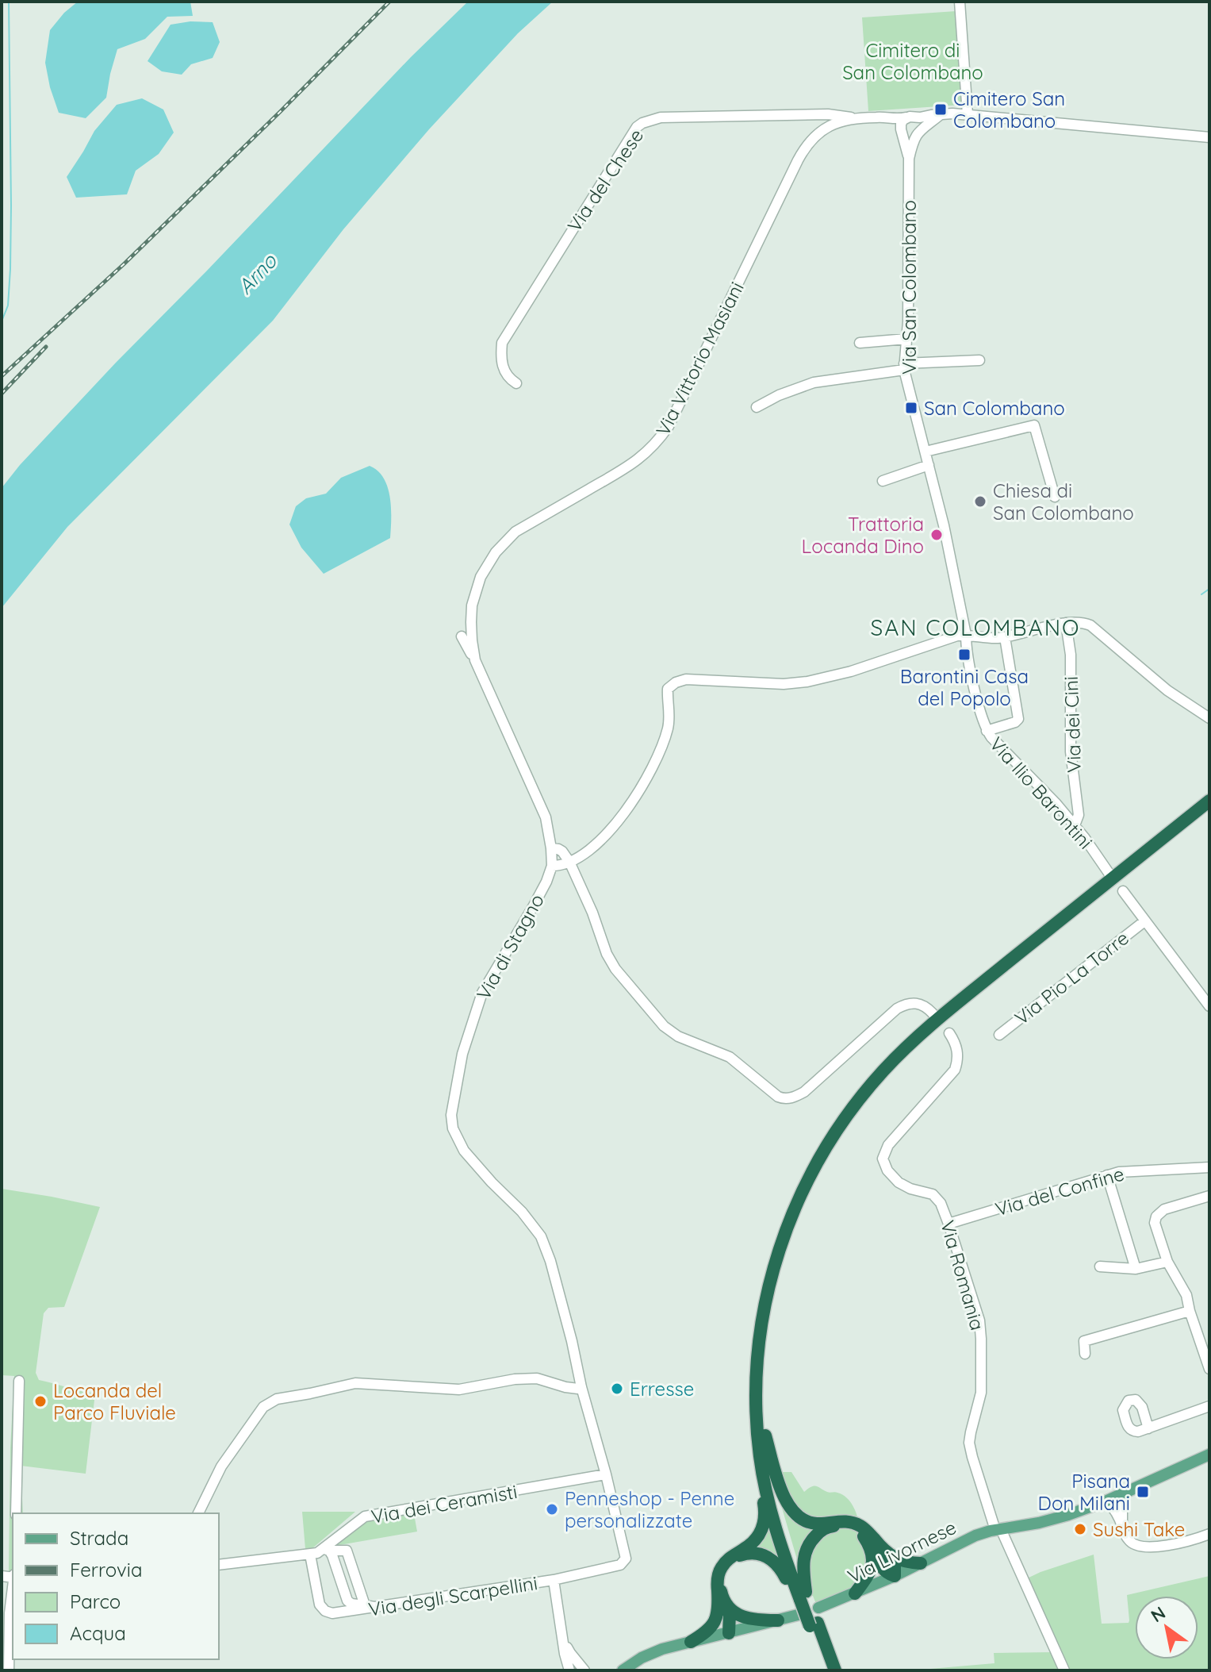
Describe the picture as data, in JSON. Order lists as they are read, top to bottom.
{
  "streets": {
    "main road": ["Via Livornese"],
    "street": [
      "Via del Chese",
      "Via San Colombano",
      "Via Vittorio Masiani",
      "Via dei Cini",
      "Via Ilio Barontini",
      "Via di Stagno",
      "Via Pio La Torre",
      "Via del Confine",
      "Via Romania",
      "Via dei Ceramisti",
      "Via degli Scarpellini"
    ]
  },
  "crossings": [
    ["Via del Chese", "Via Vittorio Masiani"],
    ["Via San Colombano", "Via Ilio Barontini"],
    ["Via Vittorio Masiani", "Via di Stagno"],
    ["Via dei Cini", "Via Ilio Barontini"],
    ["Via di Stagno", "Via dei Ceramisti"],
    ["Via di Stagno", "Via degli Scarpellini"],
    ["Via del Confine", "Via Romania"],
    ["Via Romania", "Via Livornese"],
    ["Via dei Ceramisti", "Via degli Scarpellini"]
  ],
  "districts": ["SAN COLOMBANO"],
  "water": ["Arno"],
  "parks": ["Cimitero di San Colombano"],
  "places": {
    "transit": [
      "Cimitero San Colombano",
      "San Colombano",
      "Barontini Casa del Popolo",
      "Pisana Don Milani"
    ],
    "other": [
      "Chiesa di San Colombano",
      "Trattoria Locanda Dino",
      "Erresse",
      "Locanda del Parco Fluviale",
      "Penneshop - Penne personalizzate",
      "Sushi Take"
    ]
  },
  "legend": [
    "Strada",
    "Ferrovia",
    "Parco",
    "Acqua"
  ],
  "north": "top left"
}
